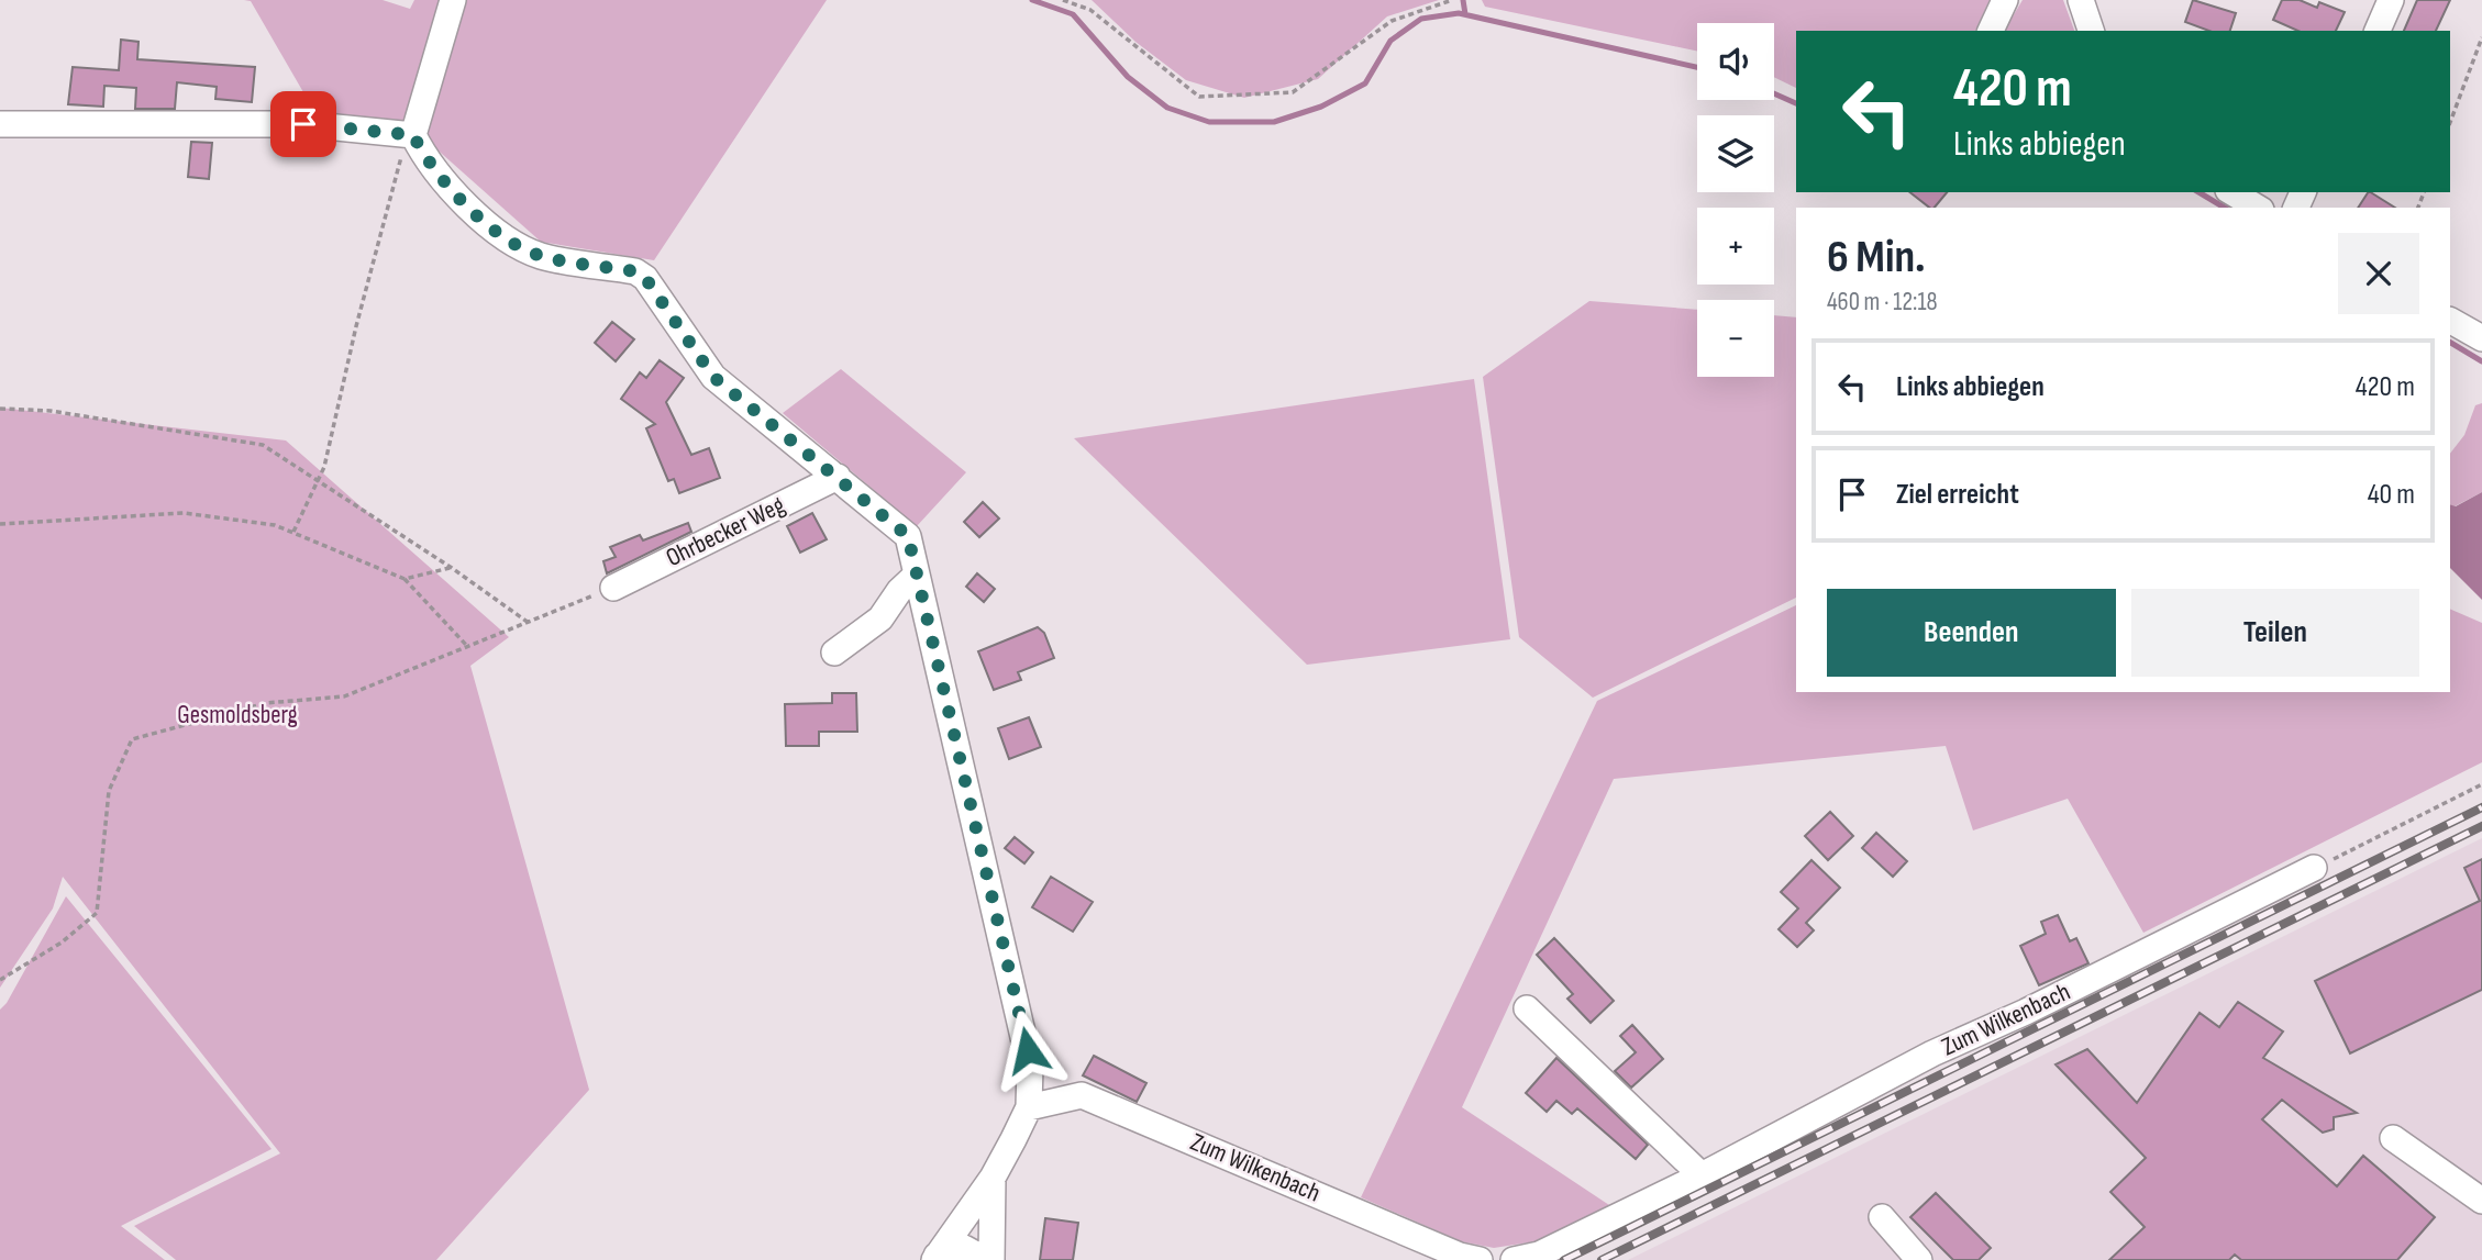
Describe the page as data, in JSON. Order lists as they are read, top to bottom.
{
  "streets": {
    "street": ["Ohrbecker Weg", "Zum Wilkenbach"]
  },
  "parks": ["Gesmoldsberg"],
  "page": {
    "map_buttons": ["+", "−"],
    "turn": ["420 m", "Links abbiegen"],
    "heading": ["6 Min.", "460 m · 12:18"],
    "list": [
      {
        "name": "Links abbiegen",
        "value": "420 m"
      },
      {
        "name": "Ziel erreicht",
        "value": "40 m"
      }
    ],
    "buttons": ["Beenden", "Teilen"]
  }
}
